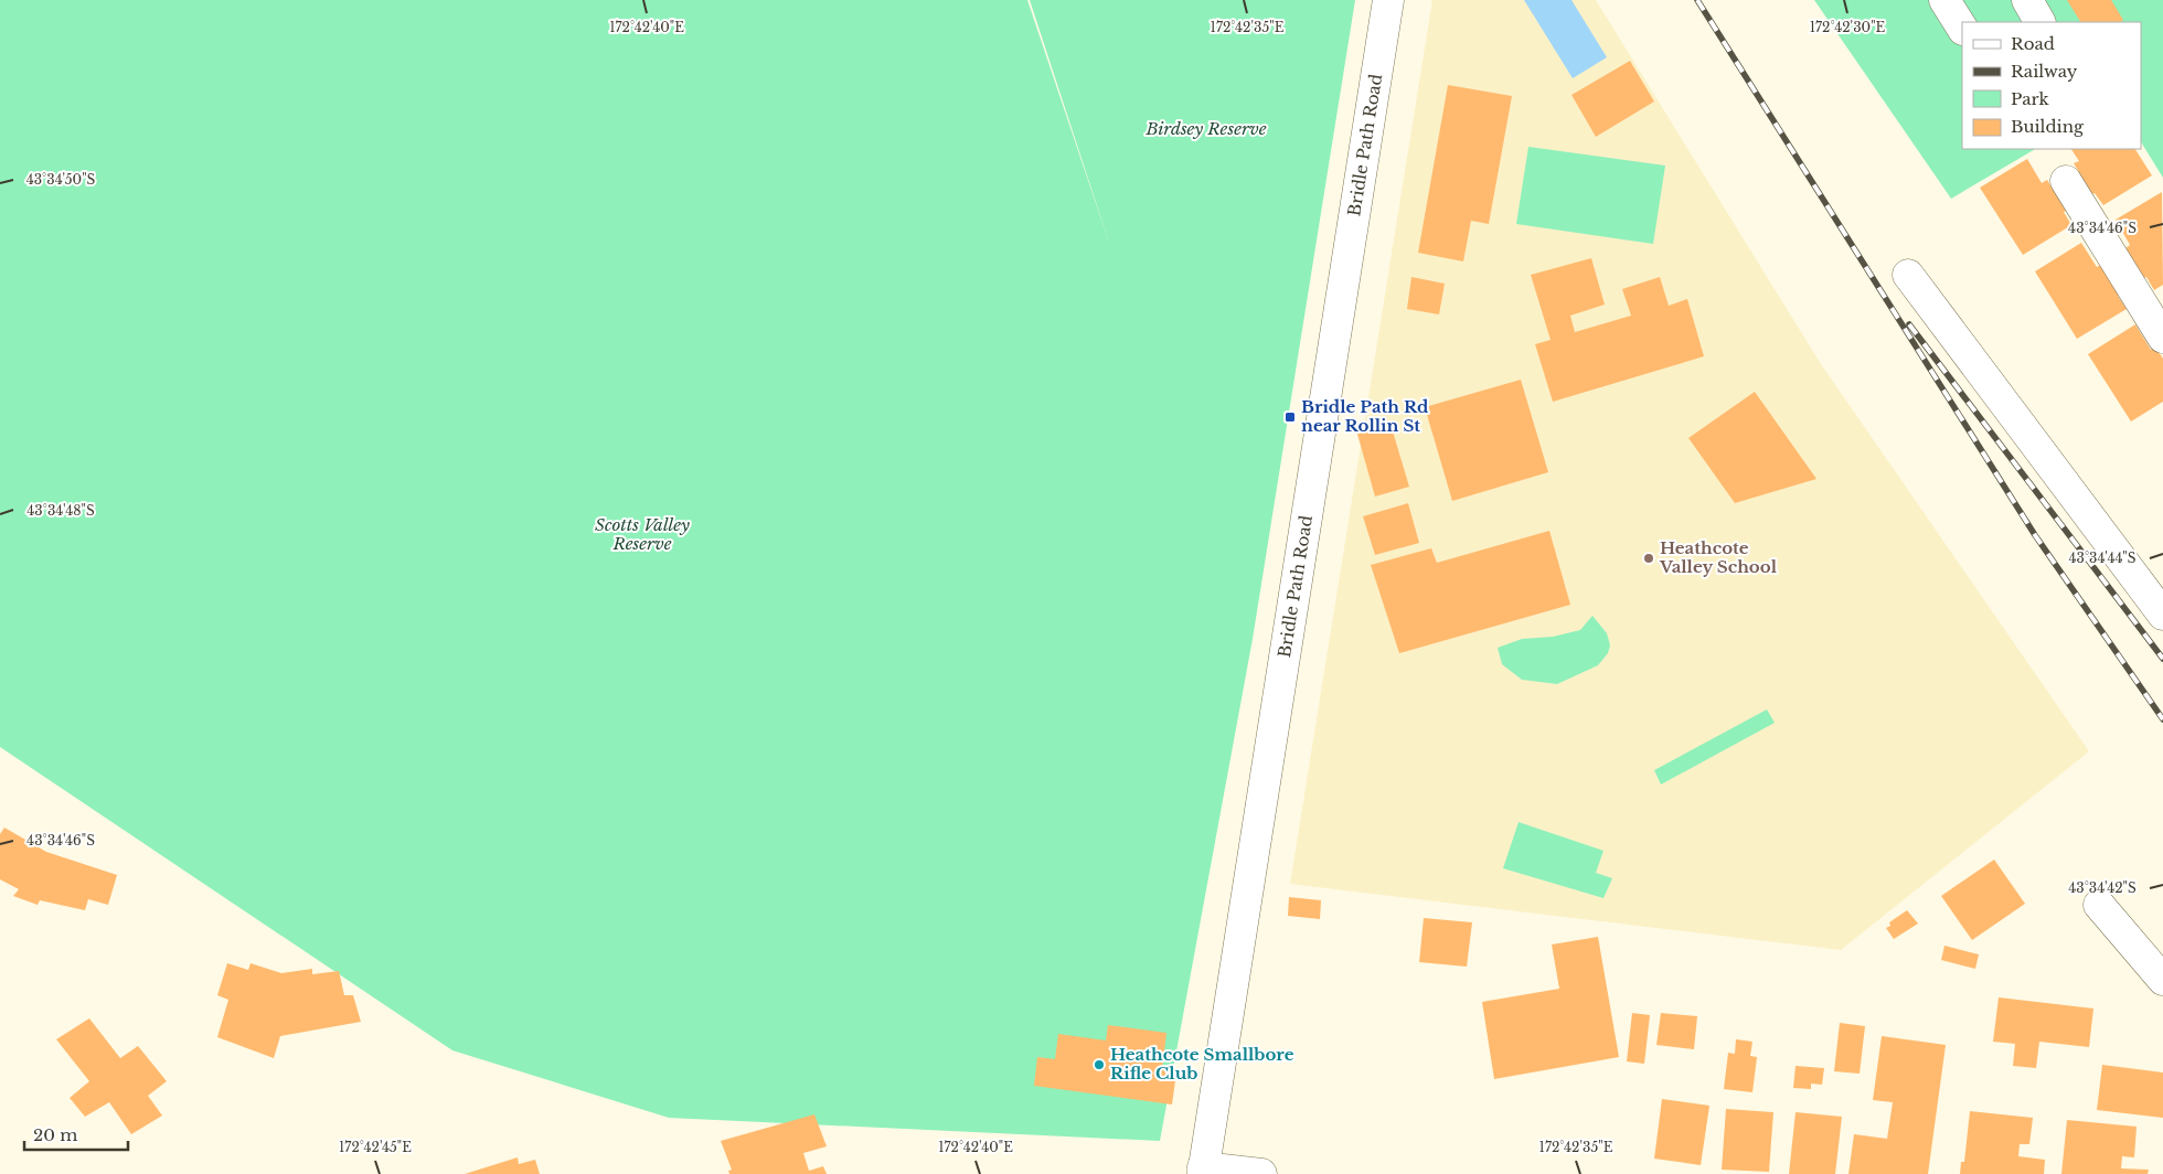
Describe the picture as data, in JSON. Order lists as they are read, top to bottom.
{
  "streets": {
    "street": ["Bridle Path Road"]
  },
  "parks": ["Birdsey Reserve", "Scotts Valley Reserve"],
  "places": {
    "transit": ["Bridle Path Rd near Rollin St"],
    "other": ["Heathcote Valley School", "Heathcote Smallbore Rifle Club"]
  },
  "legend": [
    "Road",
    "Railway",
    "Park",
    "Building"
  ],
  "scale_bar": "20 m",
  "coordinates": [
    "172°42'40\"E",
    "172°42'35\"E",
    "172°42'30\"E",
    "43°34'50\"S",
    "43°34'46\"S",
    "43°34'48\"S",
    "43°34'44\"S",
    "43°34'42\"S",
    "172°42'45\"E"
  ]
}
